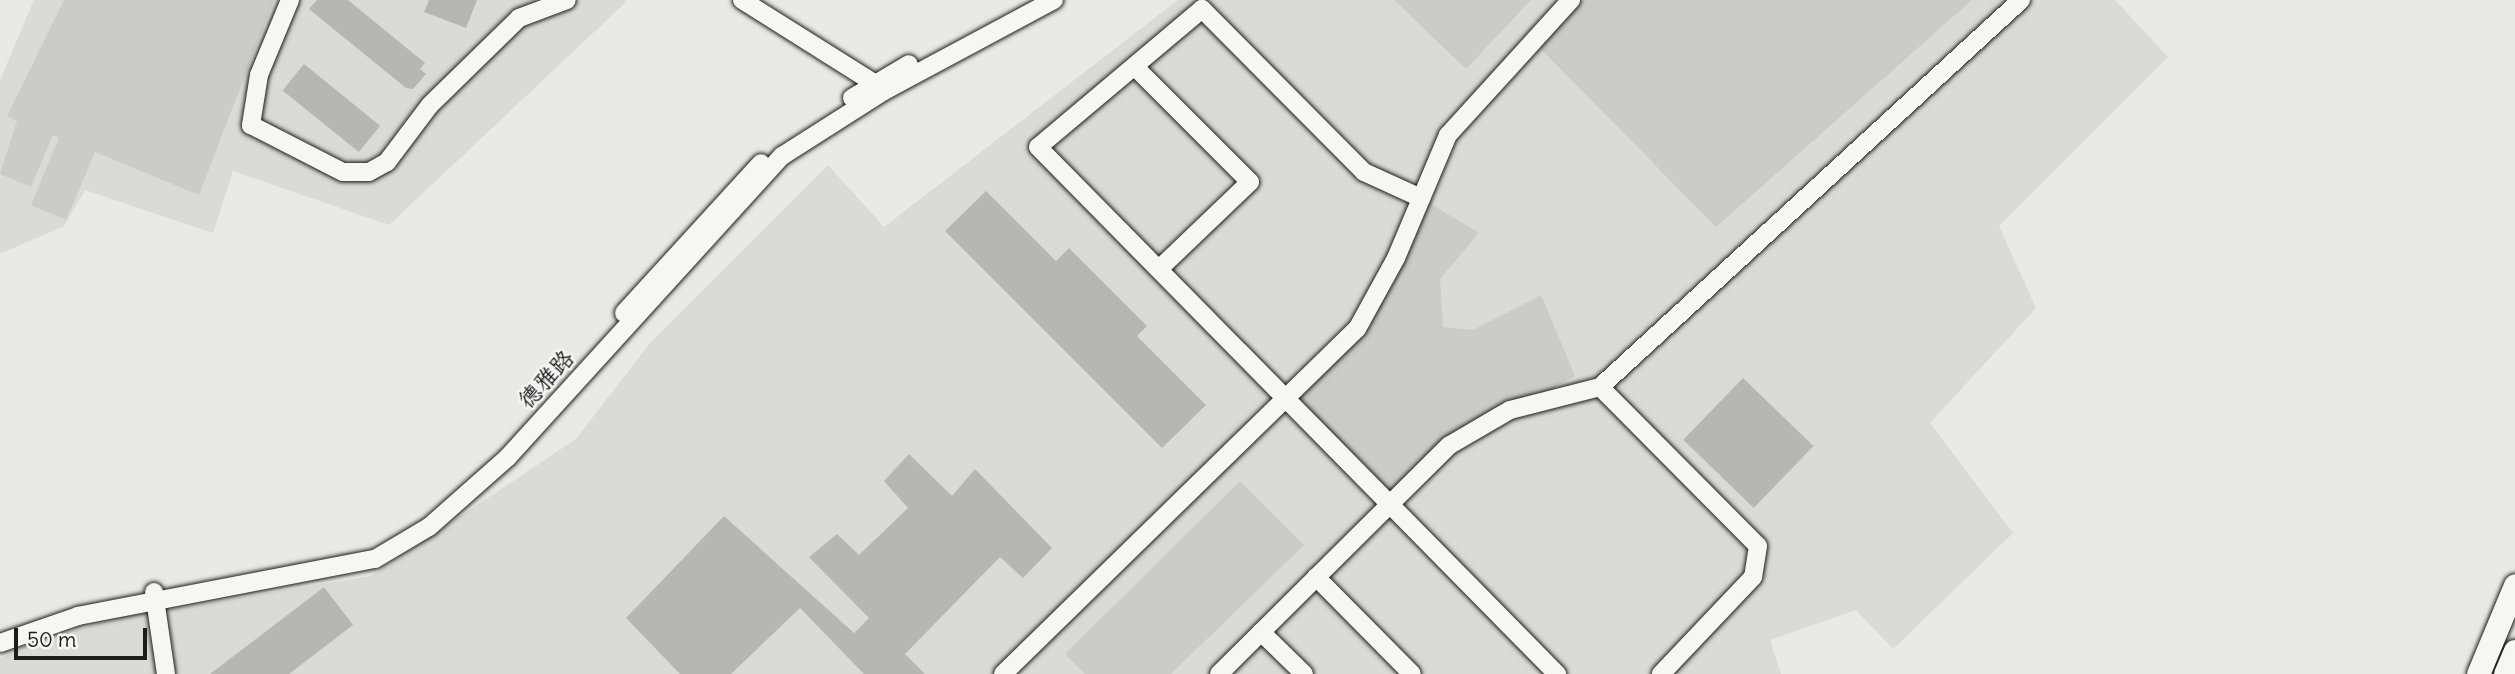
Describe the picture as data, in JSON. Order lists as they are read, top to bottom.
{
  "streets": {
    "street": ["德雅路"]
  },
  "scale_bar": "50 m"
}
